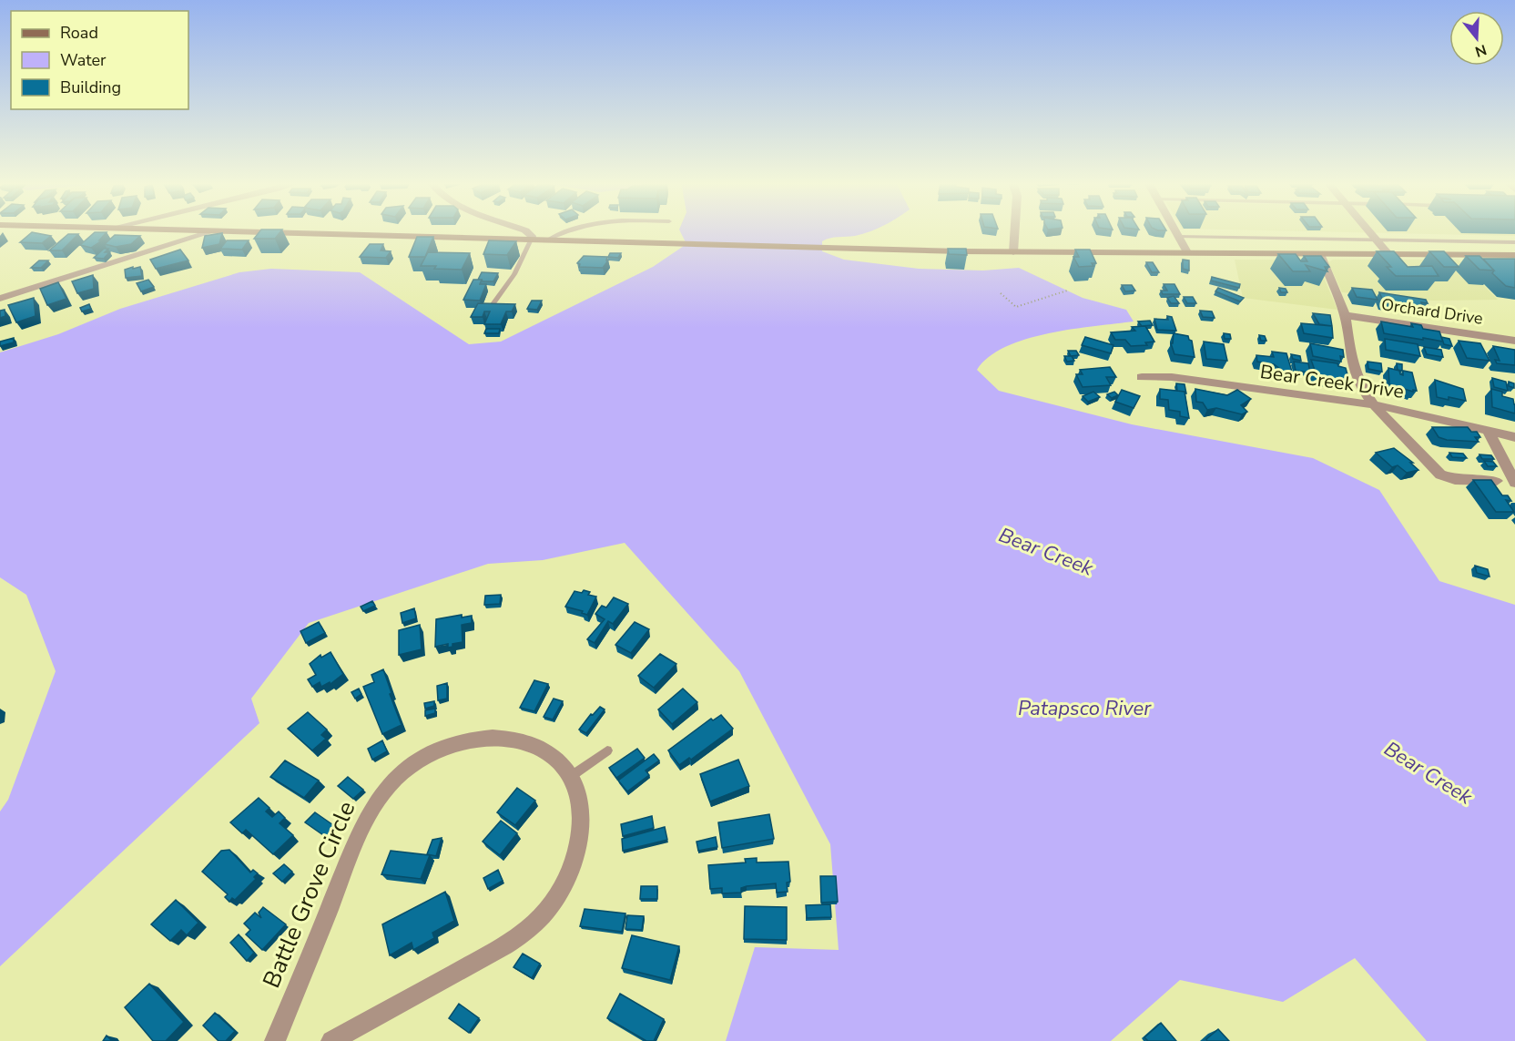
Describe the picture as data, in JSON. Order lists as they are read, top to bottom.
{
  "streets": {
    "street": ["Orchard Drive", "Bear Creek Drive", "Battle Grove Circle"]
  },
  "water": ["Bear Creek", "Patapsco River"],
  "legend": ["Road", "Water", "Building"],
  "north": "bottom"
}
